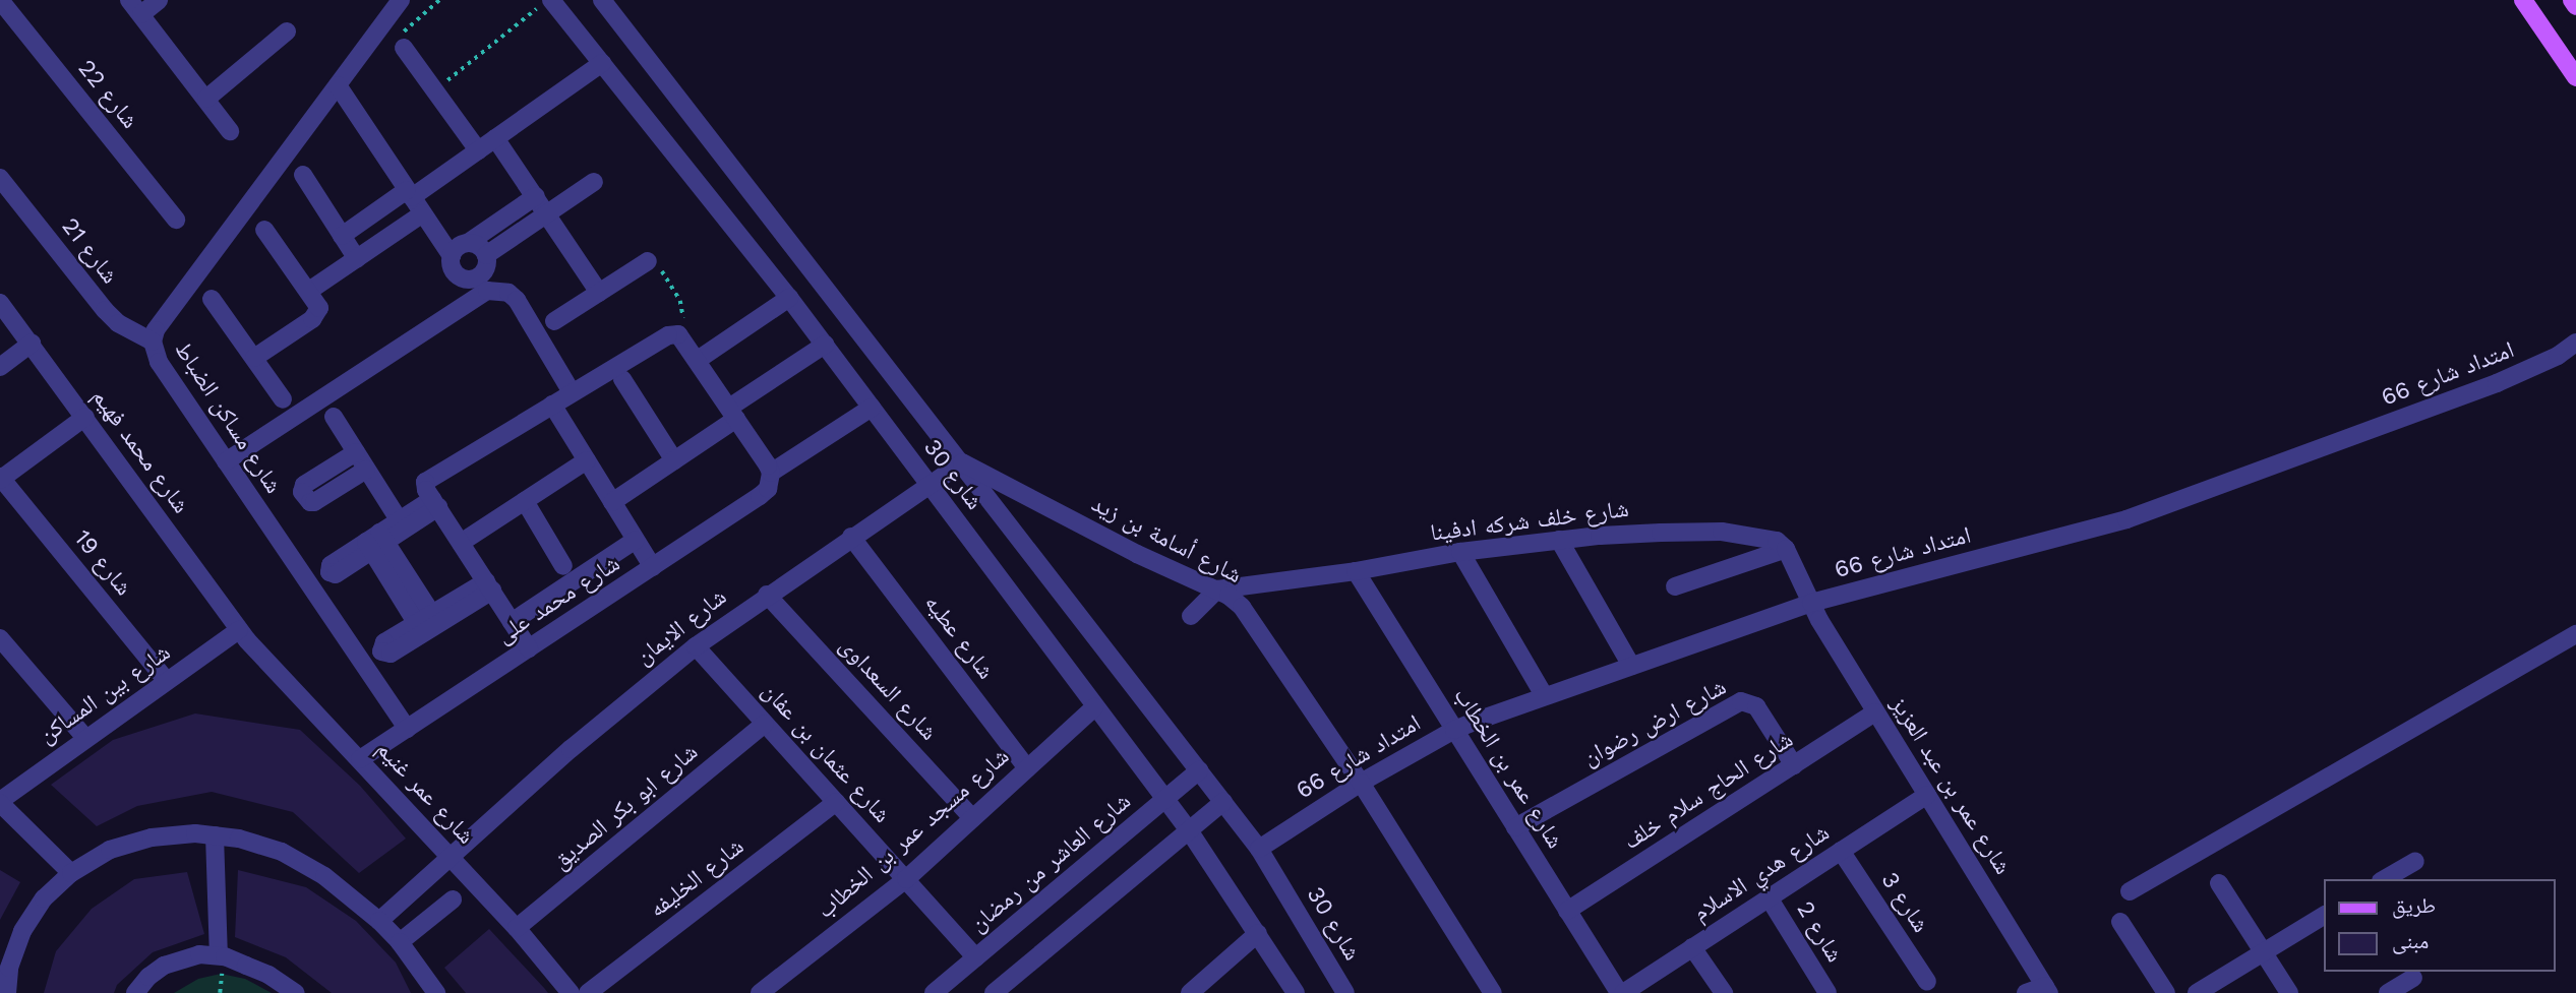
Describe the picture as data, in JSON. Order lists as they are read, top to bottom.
{
  "streets": {
    "street": [
      "شارع 22",
      "شارع 21",
      "امتداد شارع 66",
      "شارع مساكن الضباط",
      "شارع محمد فهيم",
      "شارع 30",
      "شارع خلف شركه ادفينا",
      "شارع أسامة بن زيد",
      "شارع 19",
      "شارع محمد على",
      "شارع الايمان",
      "شارع عطيه",
      "شارع السعداوى",
      "شارع بين المساكن",
      "شارع ارض رضوان",
      "شارع عثمان بن عفان",
      "شارع عمر بن الخطاب",
      "شارع عمر بن عبد العزيز",
      "شارع الحاج سلام خلف",
      "شارع عمر غنيم",
      "شارع ابو بكر الصديق",
      "شارع مسجد عمر بن الخطاب",
      "شارع العاشر من رمضان",
      "شارع هدي الاسلام",
      "شارع الخليفه",
      "شارع 3",
      "شارع 2"
    ]
  },
  "crossings": [
    ["شارع 21", "شارع مساكن الضباط"],
    ["امتداد شارع 66", "شارع 30"],
    ["امتداد شارع 66", "شارع أسامة بن زيد"],
    ["امتداد شارع 66", "شارع عمر بن الخطاب"],
    ["امتداد شارع 66", "شارع عمر بن عبد العزيز"],
    ["شارع مساكن الضباط", "شارع محمد على"],
    ["شارع محمد فهيم", "شارع بين المساكن"],
    ["شارع محمد فهيم", "شارع عمر غنيم"],
    ["شارع 30", "شارع أسامة بن زيد"],
    ["شارع 30", "شارع محمد على"],
    ["شارع 30", "شارع الايمان"],
    ["شارع 30", "شارع مسجد عمر بن الخطاب"],
    ["شارع 30", "شارع العاشر من رمضان"],
    ["شارع خلف شركه ادفينا", "شارع أسامة بن زيد"],
    ["شارع خلف شركه ادفينا", "شارع عمر بن الخطاب"],
    ["شارع أسامة بن زيد", "شارع الايمان"],
    ["شارع 19", "شارع بين المساكن"],
    ["شارع محمد على", "شارع عمر غنيم"],
    ["شارع الايمان", "شارع عطيه"],
    ["شارع الايمان", "شارع السعداوى"],
    ["شارع الايمان", "شارع عثمان بن عفان"],
    ["شارع الايمان", "شارع عمر غنيم"],
    ["شارع عطيه", "شارع مسجد عمر بن الخطاب"],
    ["شارع السعداوى", "شارع مسجد عمر بن الخطاب"],
    ["شارع بين المساكن", "شارع عمر غنيم"],
    ["شارع ارض رضوان", "شارع عمر بن الخطاب"],
    ["شارع ارض رضوان", "شارع الحاج سلام خلف"],
    ["شارع عثمان بن عفان", "شارع ابو بكر الصديق"],
    ["شارع عثمان بن عفان", "شارع مسجد عمر بن الخطاب"],
    ["شارع عثمان بن عفان", "شارع العاشر من رمضان"],
    ["شارع عثمان بن عفان", "شارع الخليفه"],
    ["شارع عمر بن الخطاب", "شارع الحاج سلام خلف"],
    ["شارع عمر بن الخطاب", "شارع هدي الاسلام"],
    ["شارع عمر بن عبد العزيز", "شارع الحاج سلام خلف"],
    ["شارع عمر بن عبد العزيز", "شارع هدي الاسلام"],
    ["شارع عمر غنيم", "شارع ابو بكر الصديق"],
    ["شارع هدي الاسلام", "شارع 3"],
    ["شارع هدي الاسلام", "شارع 2"]
  ],
  "legend": ["طريق", "مبنى"]
}
